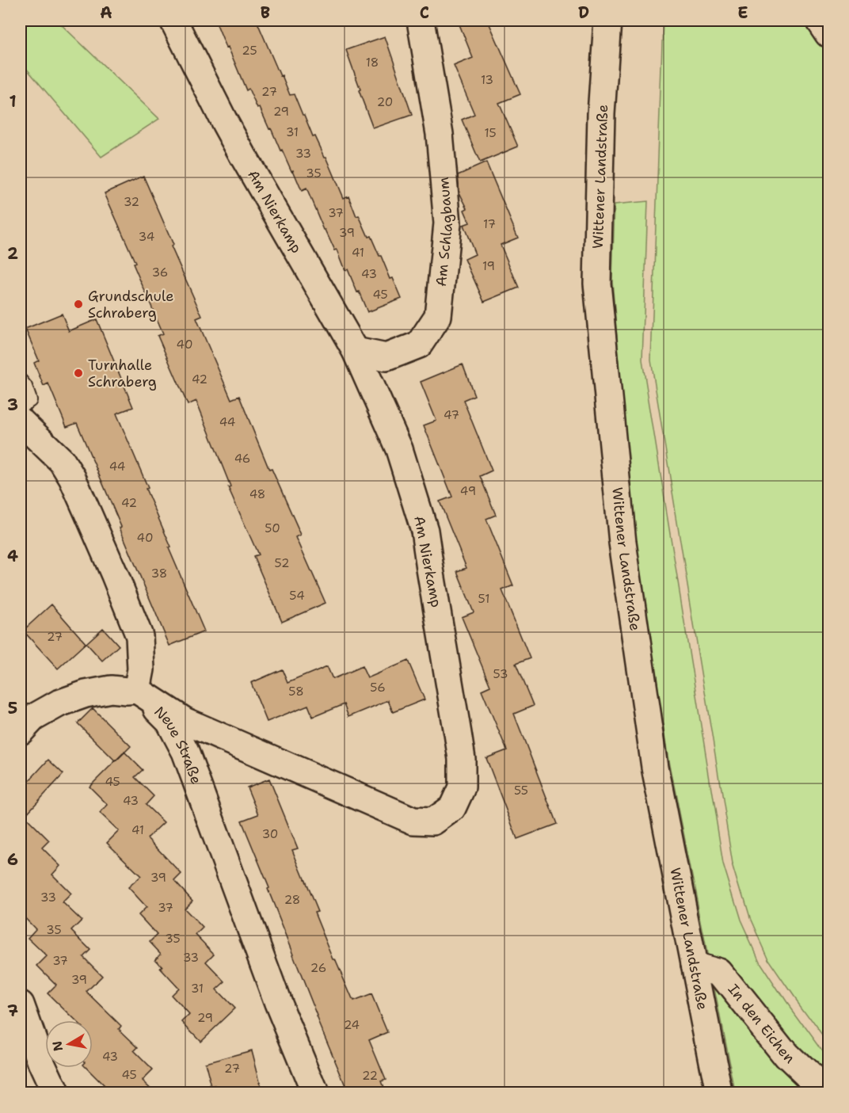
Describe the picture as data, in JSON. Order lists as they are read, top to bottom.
{
  "streets": {
    "street": [
      "Wittener Landstraße",
      "Am Nierkamp",
      "Am Schlagbaum",
      "Neue Straße",
      "In den Eichen"
    ]
  },
  "crossings": [
    ["Wittener Landstraße", "In den Eichen"],
    ["Am Nierkamp", "Am Schlagbaum"],
    ["Am Nierkamp", "Neue Straße"]
  ],
  "places": ["Grundschule Schraberg", "Turnhalle Schraberg"],
  "house_numbers": [
    "25",
    "18",
    "13",
    "27",
    "20",
    "29",
    "31",
    "15",
    "33",
    "35",
    "32",
    "37",
    "17",
    "39",
    "34",
    "41",
    "19",
    "36",
    "43",
    "45",
    "40",
    "42",
    "47",
    "44",
    "46",
    "44",
    "49",
    "48",
    "42",
    "50",
    "40",
    "52",
    "38",
    "54",
    "51",
    "27",
    "53",
    "56",
    "58",
    "45",
    "55",
    "43",
    "41",
    "30",
    "39",
    "33",
    "28",
    "37",
    "35",
    "35",
    "33",
    "37",
    "26",
    "39",
    "31",
    "29",
    "24",
    "43",
    "27",
    "45",
    "22"
  ],
  "north": "left",
  "grid": {
    "columns": [
      "A",
      "B",
      "C",
      "D",
      "E"
    ],
    "rows": [
      "1",
      "2",
      "3",
      "4",
      "5",
      "6",
      "7"
    ]
  }
}
